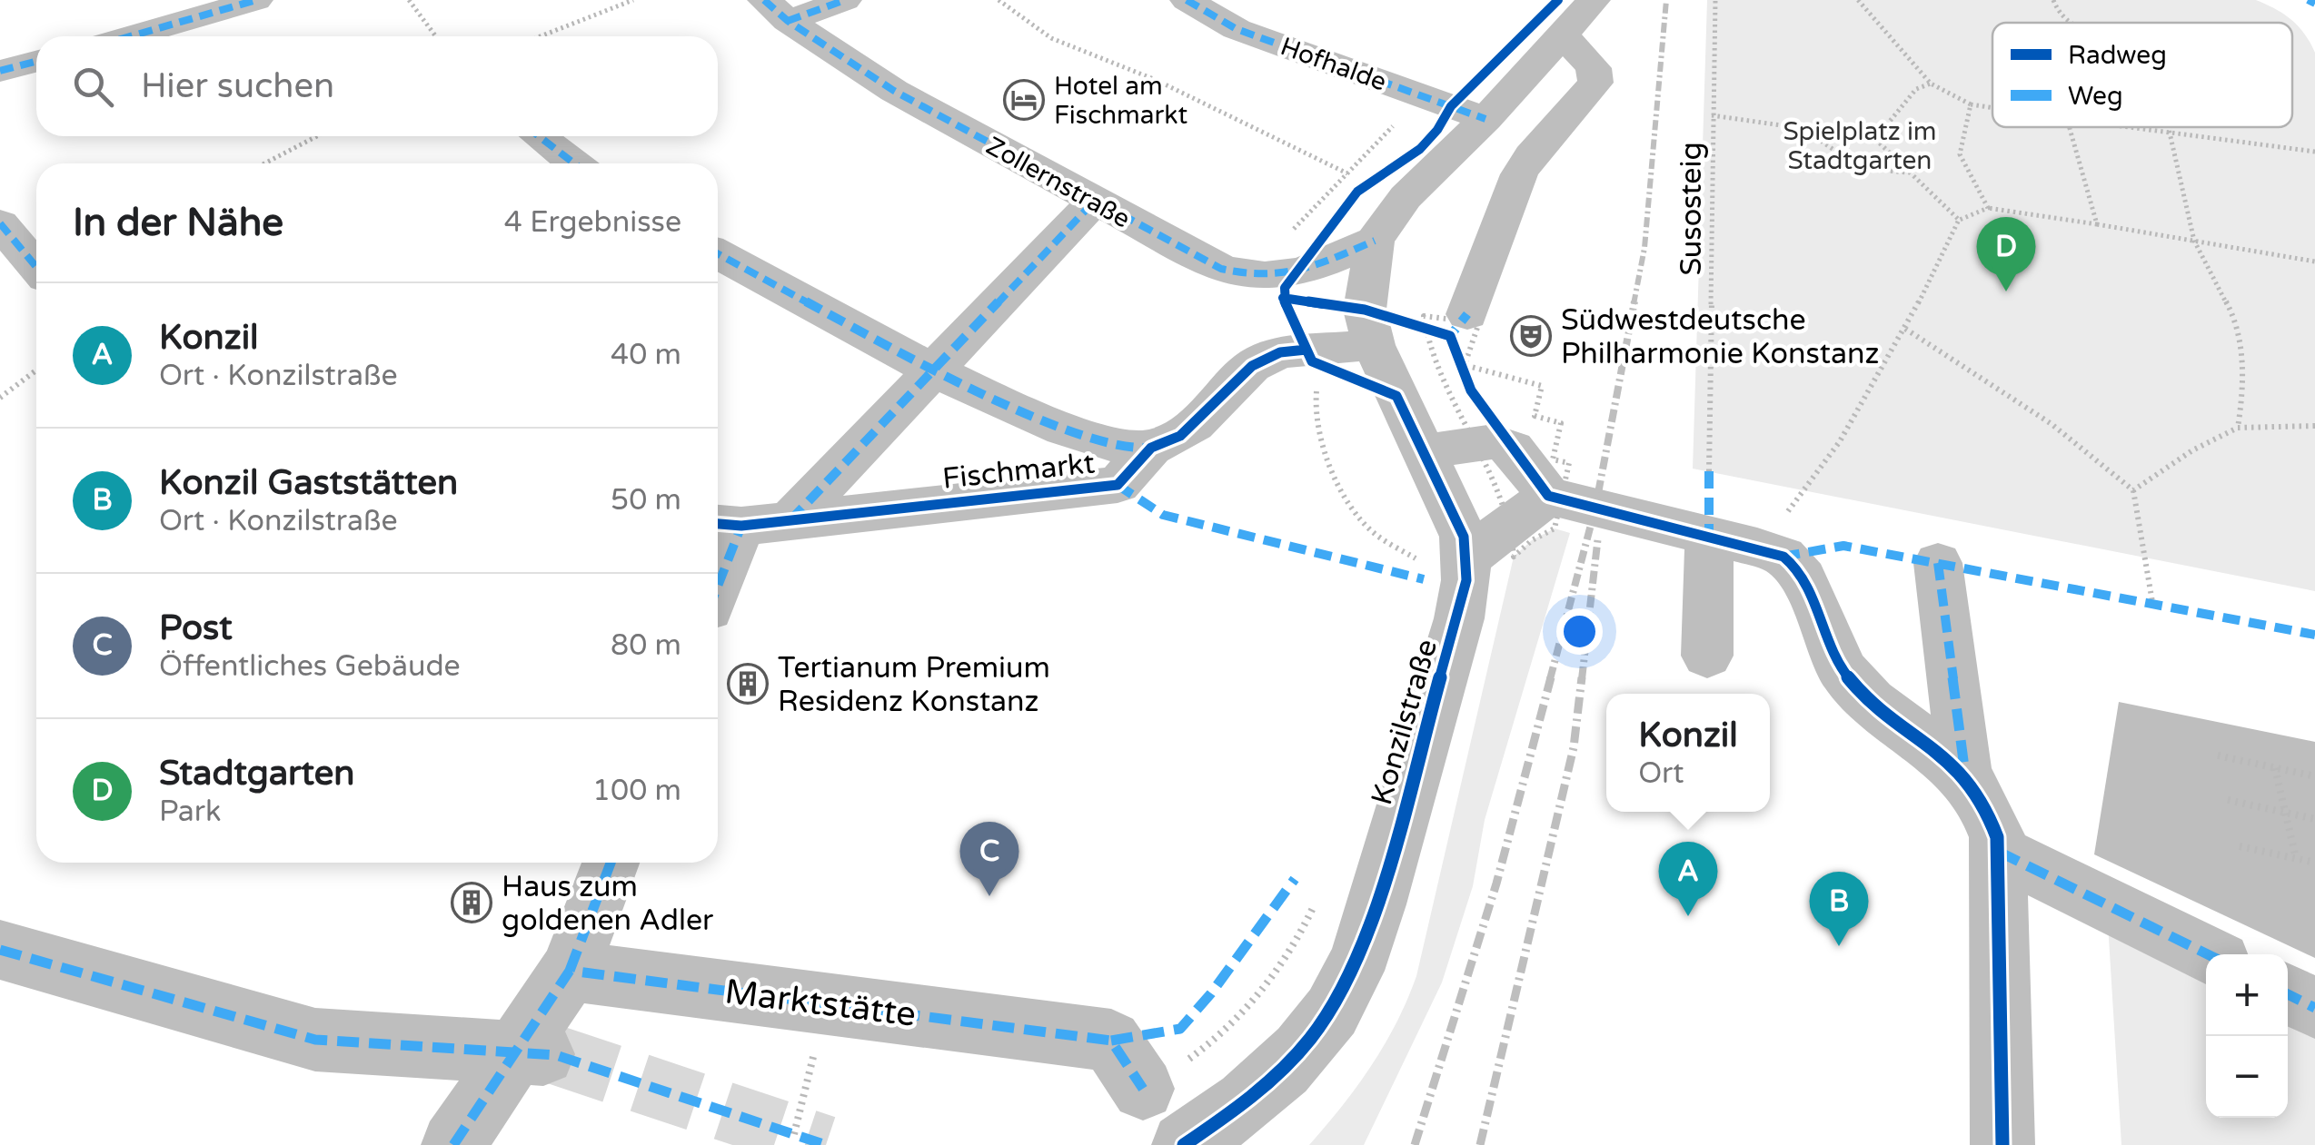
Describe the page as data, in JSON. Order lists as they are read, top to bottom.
{
  "streets": {
    "street": [
      "Hofhalde",
      "Zollernstraße",
      "Fischmarkt",
      "Konzilstraße",
      "Marktstätte"
    ],
    "path": ["Susosteig"]
  },
  "crossings": [
    ["Hofhalde", "Konzilstraße"],
    ["Zollernstraße", "Konzilstraße"],
    ["Fischmarkt", "Konzilstraße"]
  ],
  "parks": ["Spielplatz im Stadtgarten"],
  "places": {
    "hotel": ["Hotel am Fischmarkt"],
    "theatre": ["Südwestdeutsche Philharmonie Konstanz"],
    "building": ["Tertianum Premium Residenz Konstanz", "Haus zum goldenen Adler"]
  },
  "legend": ["Radweg", "Weg"],
  "page": {
    "search": "Hier suchen",
    "heading": ["In der Nähe", "4 Ergebnisse"],
    "pins": [
      "D",
      "C",
      "A",
      "B"
    ],
    "list": [
      {
        "mark": "A",
        "name": "Konzil",
        "note": "Ort · Konzilstraße",
        "value": "40 m"
      },
      {
        "mark": "B",
        "name": "Konzil Gaststätten",
        "note": "Ort · Konzilstraße",
        "value": "50 m"
      },
      {
        "mark": "C",
        "name": "Post",
        "note": "Öffentliches Gebäude",
        "value": "80 m"
      },
      {
        "mark": "D",
        "name": "Stadtgarten",
        "note": "Park",
        "value": "100 m"
      }
    ],
    "popup": ["Konzil", "Ort"],
    "map_buttons": ["+", "−"]
  }
}
